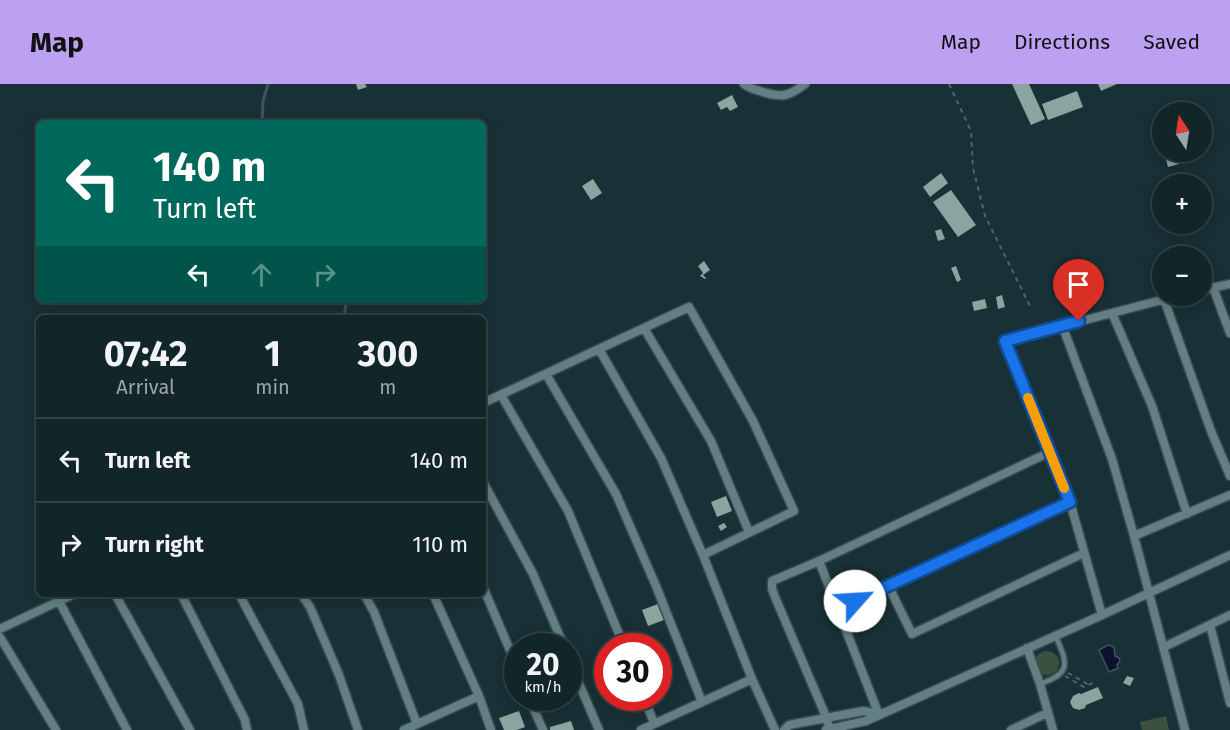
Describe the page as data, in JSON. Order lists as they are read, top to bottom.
{
  "north": "top",
  "page": {
    "header": "Map",
    "nav": ["Map", "Directions", "Saved"],
    "map_buttons": ["+", "−"],
    "turn": ["140 m", "Turn left"],
    "eta": [
      "07:42",
      "Arrival",
      "1",
      "min",
      "300",
      "m"
    ],
    "list": [
      {
        "name": "Turn left",
        "value": "140 m"
      },
      {
        "name": "Turn right",
        "value": "110 m"
      }
    ],
    "speed": "20 km/h",
    "limit": "30"
  }
}
